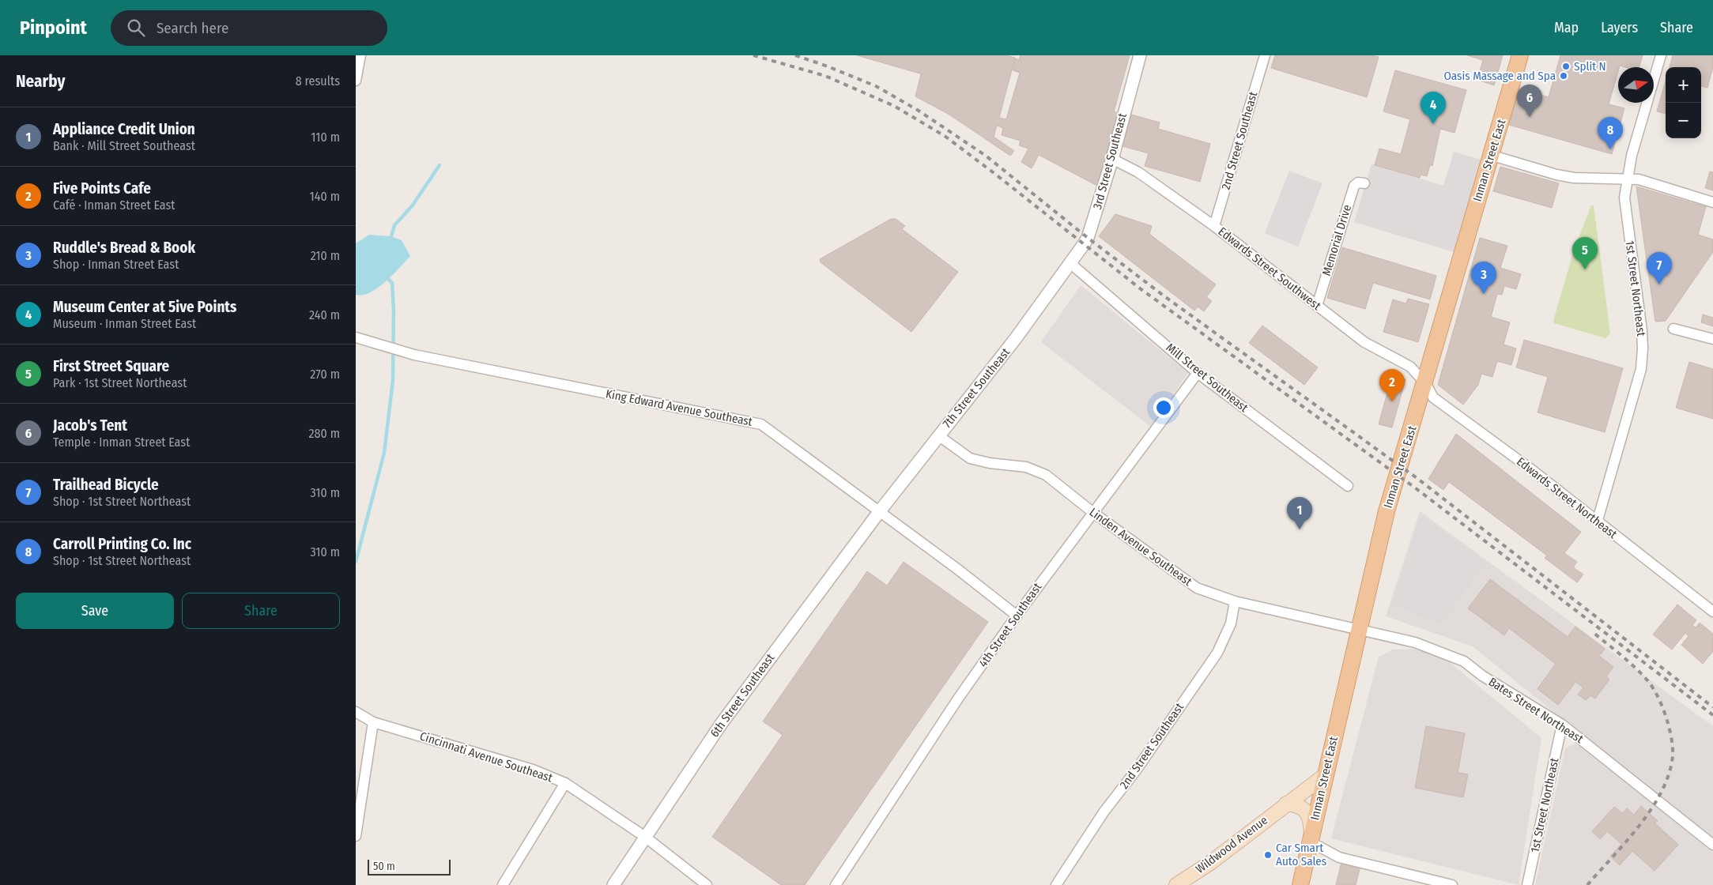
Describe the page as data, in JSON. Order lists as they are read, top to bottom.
{
  "streets": {
    "main road": ["Inman Street East", "Wildwood Avenue"],
    "street": [
      "2nd Street Southeast",
      "3rd Street Southeast",
      "Memorial Drive",
      "Edwards Street Southwest",
      "1st Street Northeast",
      "Mill Street Southeast",
      "7th Street Southeast",
      "King Edward Avenue Southeast",
      "Edwards Street Northeast",
      "Linden Avenue Southeast",
      "4th Street Southeast",
      "6th Street Southeast",
      "Bates Street Northeast",
      "Cincinnati Avenue Southeast"
    ]
  },
  "crossings": [
    ["2nd Street Southeast", "Edwards Street Southwest"],
    ["2nd Street Southeast", "Linden Avenue Southeast"],
    ["Inman Street East", "Edwards Street Southwest"],
    ["Inman Street East", "Edwards Street Northeast"],
    ["Inman Street East", "Linden Avenue Southeast"],
    ["Inman Street East", "Bates Street Northeast"],
    ["Inman Street East", "Wildwood Avenue"],
    ["3rd Street Southeast", "Edwards Street Southwest"],
    ["3rd Street Southeast", "Mill Street Southeast"],
    ["3rd Street Southeast", "7th Street Southeast"],
    ["Memorial Drive", "Edwards Street Southwest"],
    ["Edwards Street Southwest", "Edwards Street Northeast"],
    ["1st Street Northeast", "Edwards Street Northeast"],
    ["1st Street Northeast", "Bates Street Northeast"],
    ["Mill Street Southeast", "7th Street Southeast"],
    ["Mill Street Southeast", "4th Street Southeast"],
    ["7th Street Southeast", "King Edward Avenue Southeast"],
    ["7th Street Southeast", "Linden Avenue Southeast"],
    ["7th Street Southeast", "6th Street Southeast"],
    ["King Edward Avenue Southeast", "4th Street Southeast"],
    ["King Edward Avenue Southeast", "6th Street Southeast"],
    ["Linden Avenue Southeast", "4th Street Southeast"],
    ["Linden Avenue Southeast", "Bates Street Northeast"],
    ["6th Street Southeast", "Cincinnati Avenue Southeast"]
  ],
  "places": ["Split N", "Oasis Massage and Spa", "Car Smart Auto Sales"],
  "scale_bar": "50 m",
  "north": "right",
  "page": {
    "header": "Pinpoint",
    "search": "Search here",
    "nav": ["Map", "Layers", "Share"],
    "heading": ["Nearby", "8 results"],
    "map_buttons": ["+", "−"],
    "pins": [
      "6",
      "4",
      "8",
      "5",
      "7",
      "3",
      "2",
      "1"
    ],
    "list": [
      {
        "mark": "1",
        "name": "Appliance Credit Union",
        "note": "Bank · Mill Street Southeast",
        "value": "110 m"
      },
      {
        "mark": "2",
        "name": "Five Points Cafe",
        "note": "Café · Inman Street East",
        "value": "140 m"
      },
      {
        "mark": "3",
        "name": "Ruddle's Bread & Book",
        "note": "Shop · Inman Street East",
        "value": "210 m"
      },
      {
        "mark": "4",
        "name": "Museum Center at 5ive Points",
        "note": "Museum · Inman Street East",
        "value": "240 m"
      },
      {
        "mark": "5",
        "name": "First Street Square",
        "note": "Park · 1st Street Northeast",
        "value": "270 m"
      },
      {
        "mark": "6",
        "name": "Jacob's Tent",
        "note": "Temple · Inman Street East",
        "value": "280 m"
      },
      {
        "mark": "7",
        "name": "Trailhead Bicycle",
        "note": "Shop · 1st Street Northeast",
        "value": "310 m"
      },
      {
        "mark": "8",
        "name": "Carroll Printing Co. Inc",
        "note": "Shop · 1st Street Northeast",
        "value": "310 m"
      }
    ],
    "buttons": ["Save", "Share"],
    "scale": "50 m"
  }
}
